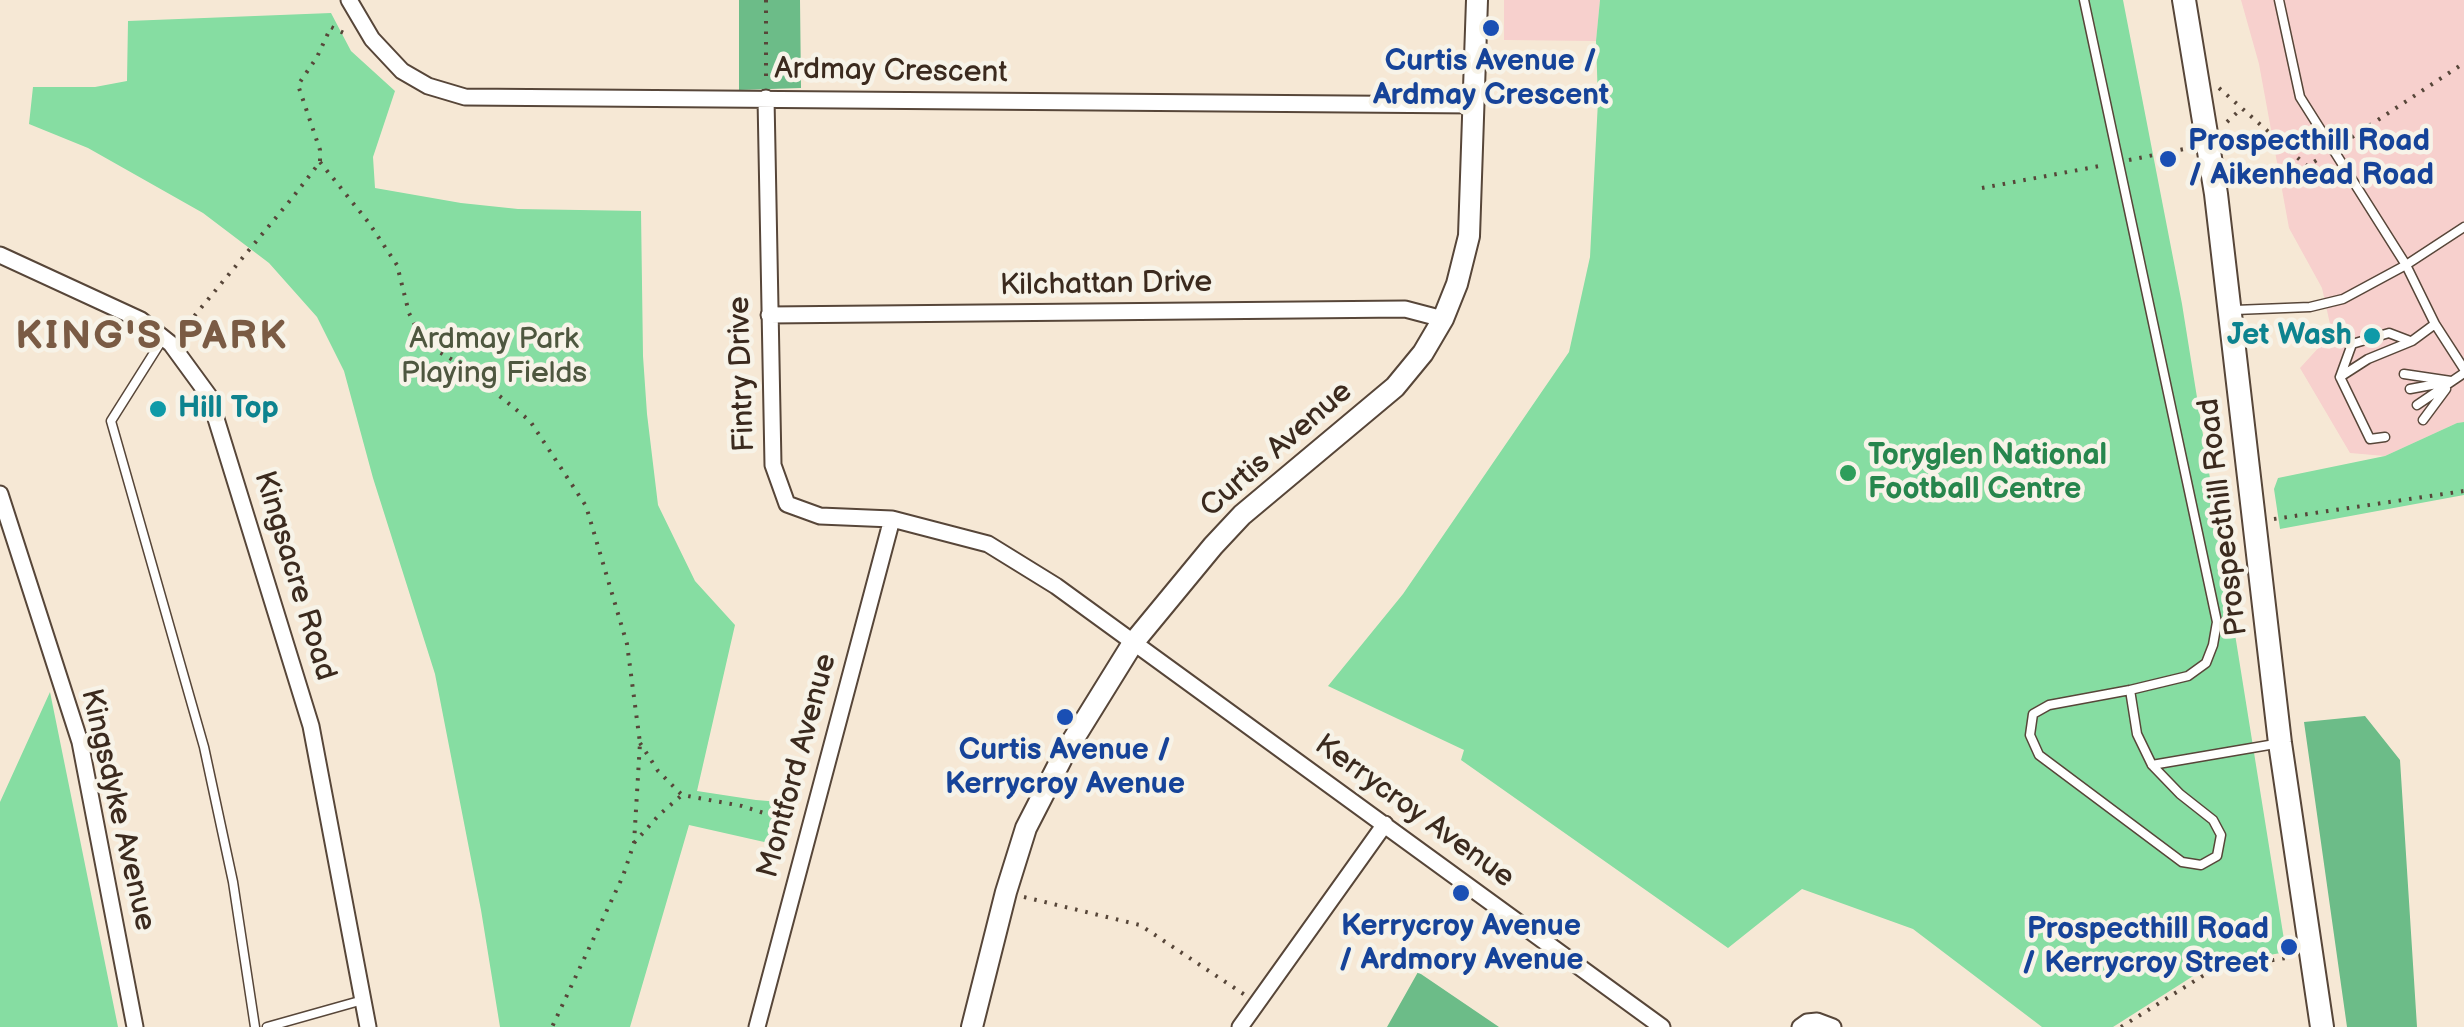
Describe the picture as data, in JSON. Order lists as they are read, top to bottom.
{
  "streets": {
    "main road": ["Prospecthill Road"],
    "street": [
      "Ardmay Crescent",
      "Kilchattan Drive",
      "Fintry Drive",
      "Curtis Avenue",
      "Kingsacre Road",
      "Montford Avenue",
      "Kingsdyke Avenue",
      "Kerrycroy Avenue"
    ]
  },
  "crossings": [
    ["Ardmay Crescent", "Fintry Drive"],
    ["Ardmay Crescent", "Curtis Avenue"],
    ["Kilchattan Drive", "Fintry Drive"],
    ["Kilchattan Drive", "Curtis Avenue"],
    ["Fintry Drive", "Curtis Avenue"],
    ["Fintry Drive", "Montford Avenue"],
    ["Fintry Drive", "Kerrycroy Avenue"],
    ["Curtis Avenue", "Kerrycroy Avenue"]
  ],
  "districts": ["KING'S PARK"],
  "parks": ["Ardmay Park Playing Fields"],
  "places": [
    "Curtis Avenue / Ardmay Crescent",
    "Prospecthill Road / Aikenhead Road",
    "Jet Wash",
    "Hill Top",
    "Toryglen National Football Centre",
    "Curtis Avenue / Kerrycroy Avenue",
    "Kerrycroy Avenue / Ardmory Avenue",
    "Prospecthill Road / Kerrycroy Street"
  ]
}
